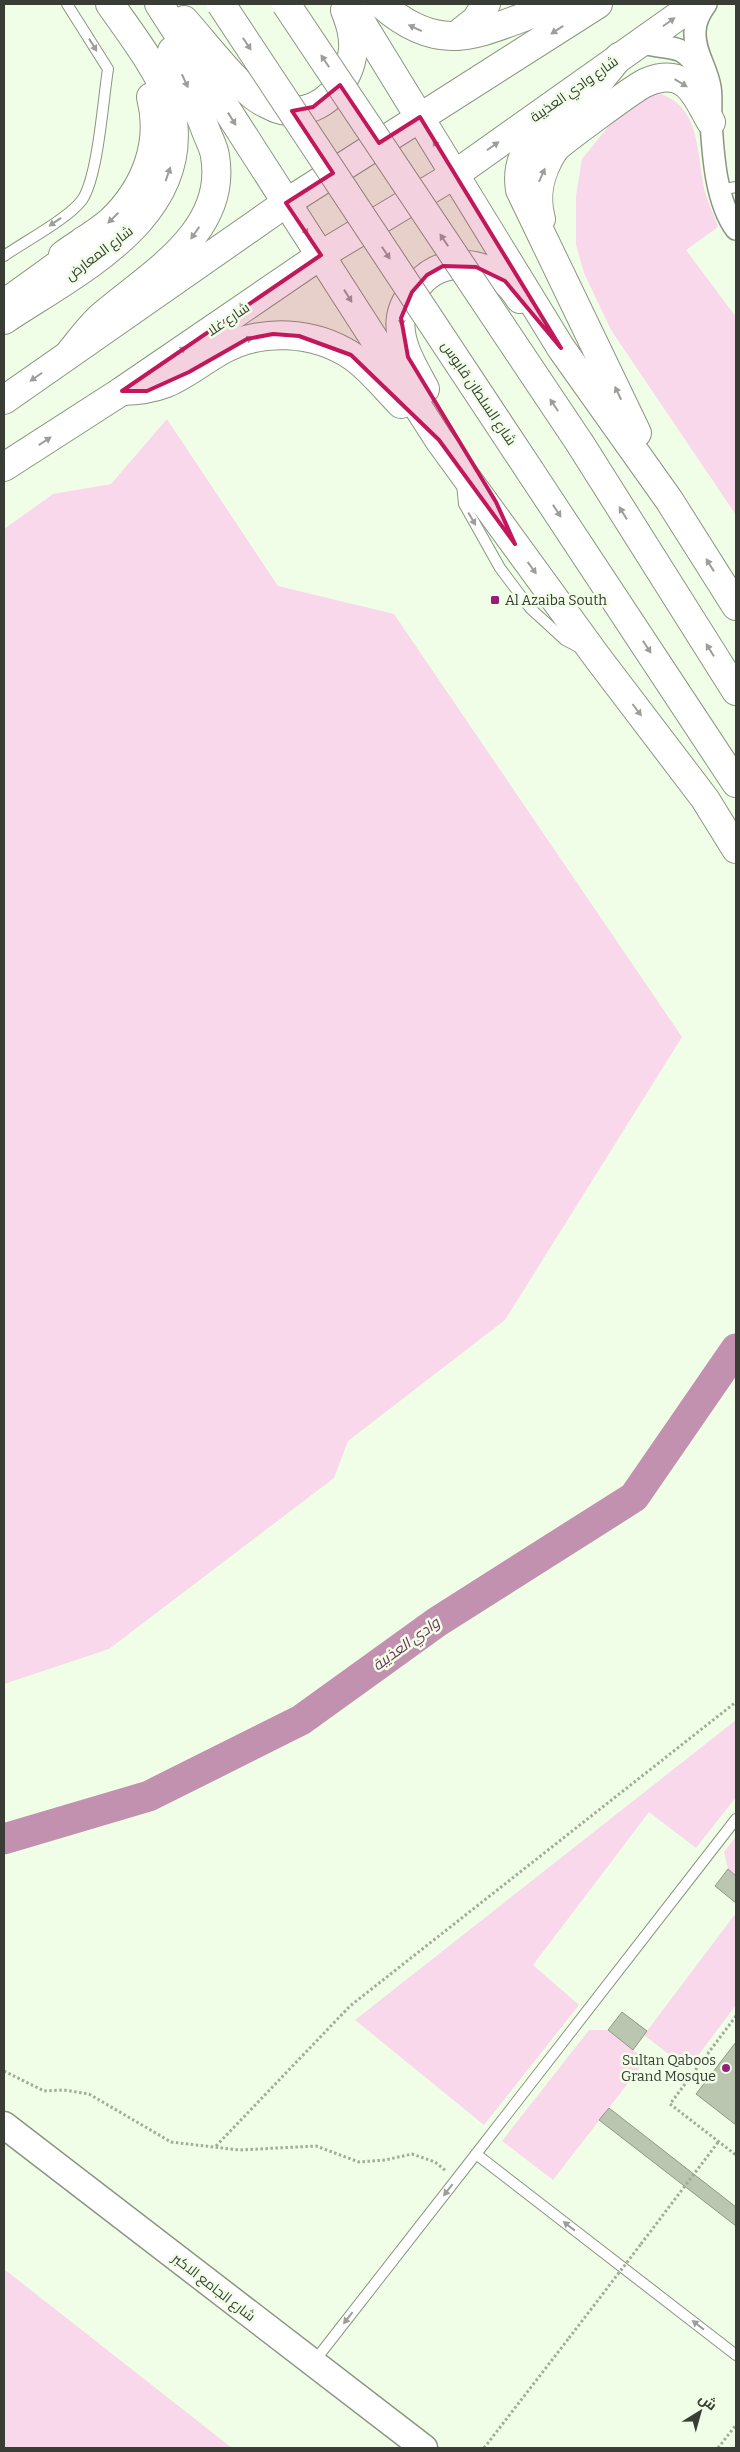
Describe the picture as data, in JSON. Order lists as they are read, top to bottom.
{
  "streets": {
    "main road": [
      "شارع وادي العذيبة",
      "شارع المعارض",
      "شارع غلا",
      "شارع السلطان قابوس"
    ],
    "street": ["شارع الجامع الاكبر"]
  },
  "crossings": [
    ["شارع وادي العذيبة", "شارع غلا"]
  ],
  "water": ["وادي العذيبة"],
  "places": {
    "transit": ["Al Azaiba South"],
    "other": ["Sultan Qaboos Grand Mosque"]
  },
  "north": "top right"
}
